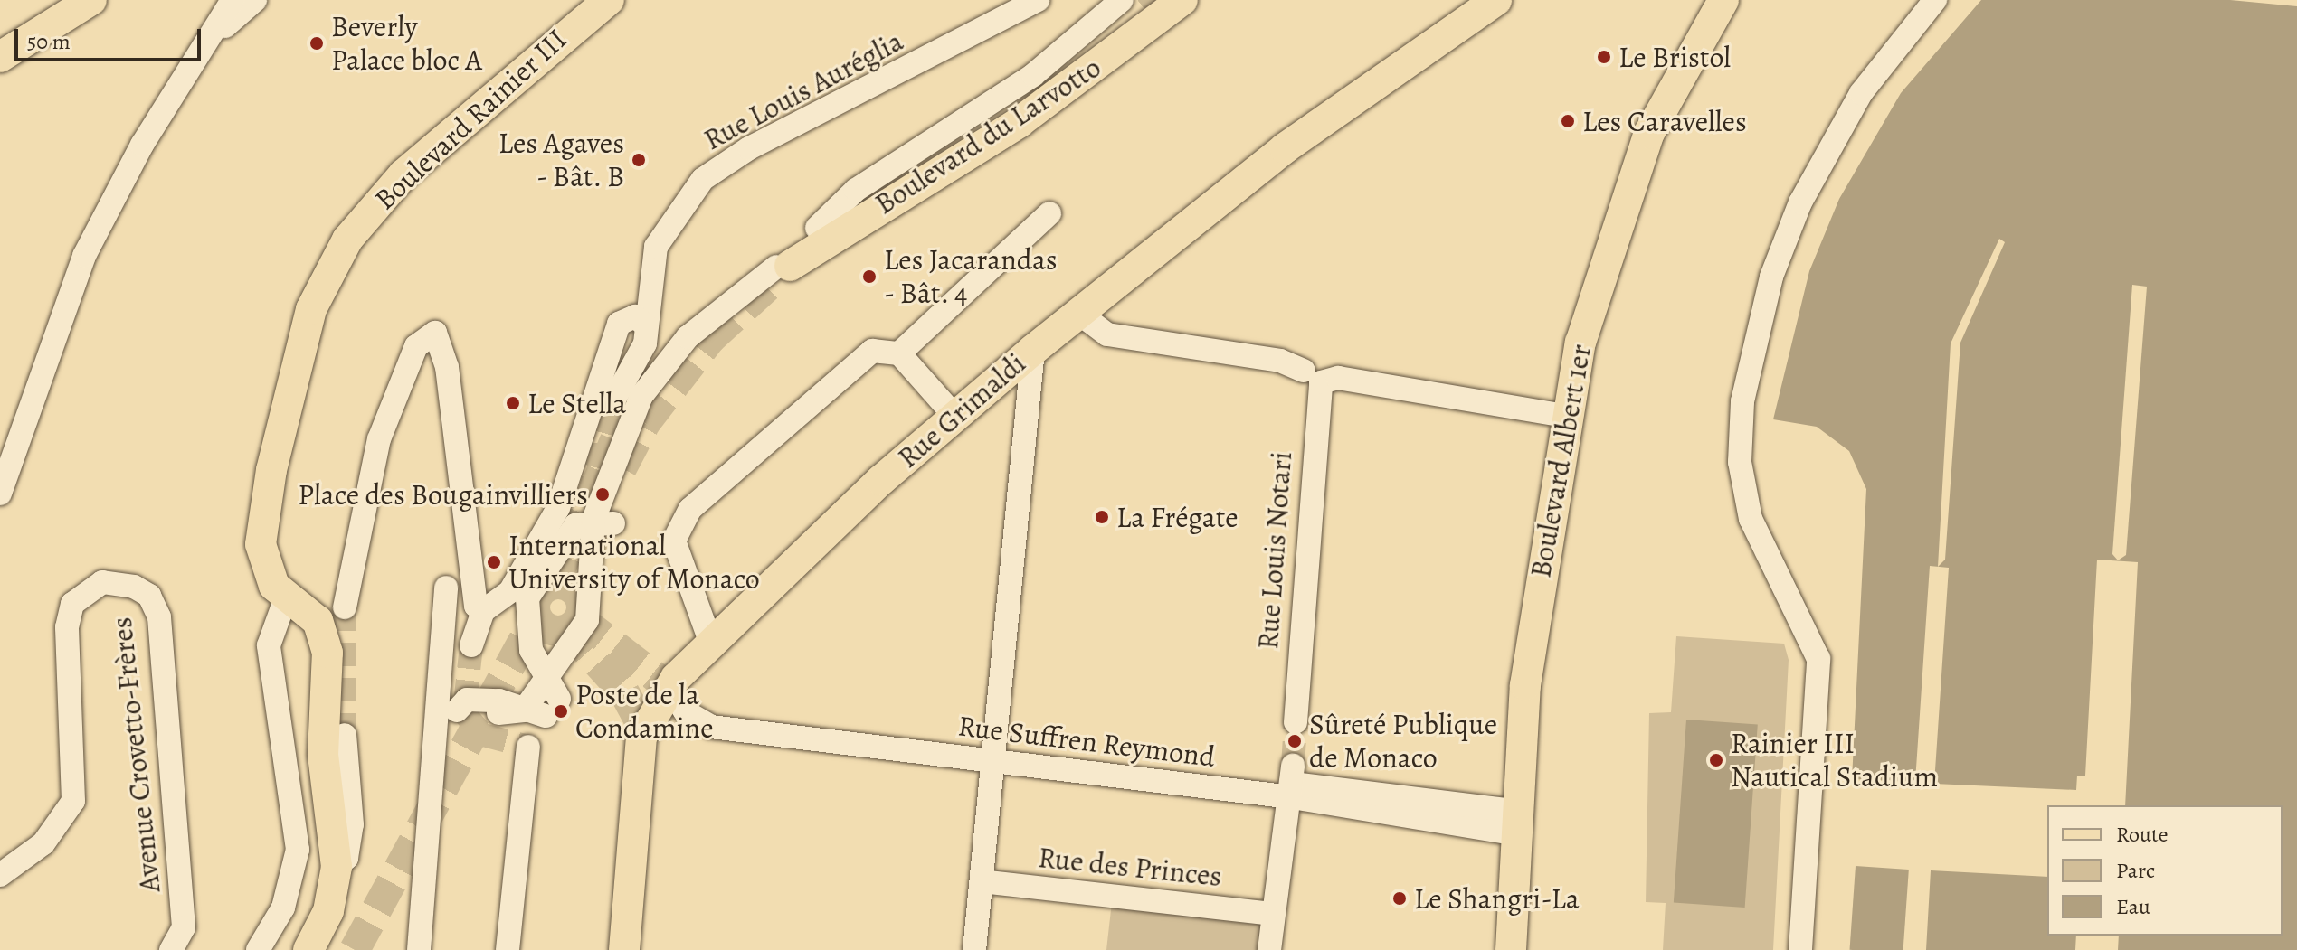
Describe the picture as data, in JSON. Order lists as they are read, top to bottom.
{
  "streets": {
    "main road": [
      "Boulevard Rainier III",
      "Boulevard du Larvotto",
      "Rue Grimaldi",
      "Boulevard Albert 1er"
    ],
    "street": [
      "Rue Louis Auréglia",
      "Rue Louis Notari",
      "Rue Suffren Reymond",
      "Avenue Crovetto-Frères",
      "Rue des Princes"
    ]
  },
  "crossings": [
    ["Rue Grimaldi", "Rue Suffren Reymond"],
    ["Boulevard Albert 1er", "Rue Suffren Reymond"]
  ],
  "places": [
    "Beverly Palace bloc A",
    "Le Bristol",
    "Les Caravelles",
    "Les Agaves - Bât. B",
    "Les Jacarandas - Bât. 4",
    "Le Stella",
    "Place des Bougainvilliers",
    "La Frégate",
    "International University of Monaco",
    "Poste de la Condamine",
    "Sûreté Publique de Monaco",
    "Rainier III Nautical Stadium",
    "Le Shangri-La"
  ],
  "legend": ["Route", "Parc", "Eau"],
  "scale_bar": "50 m"
}
